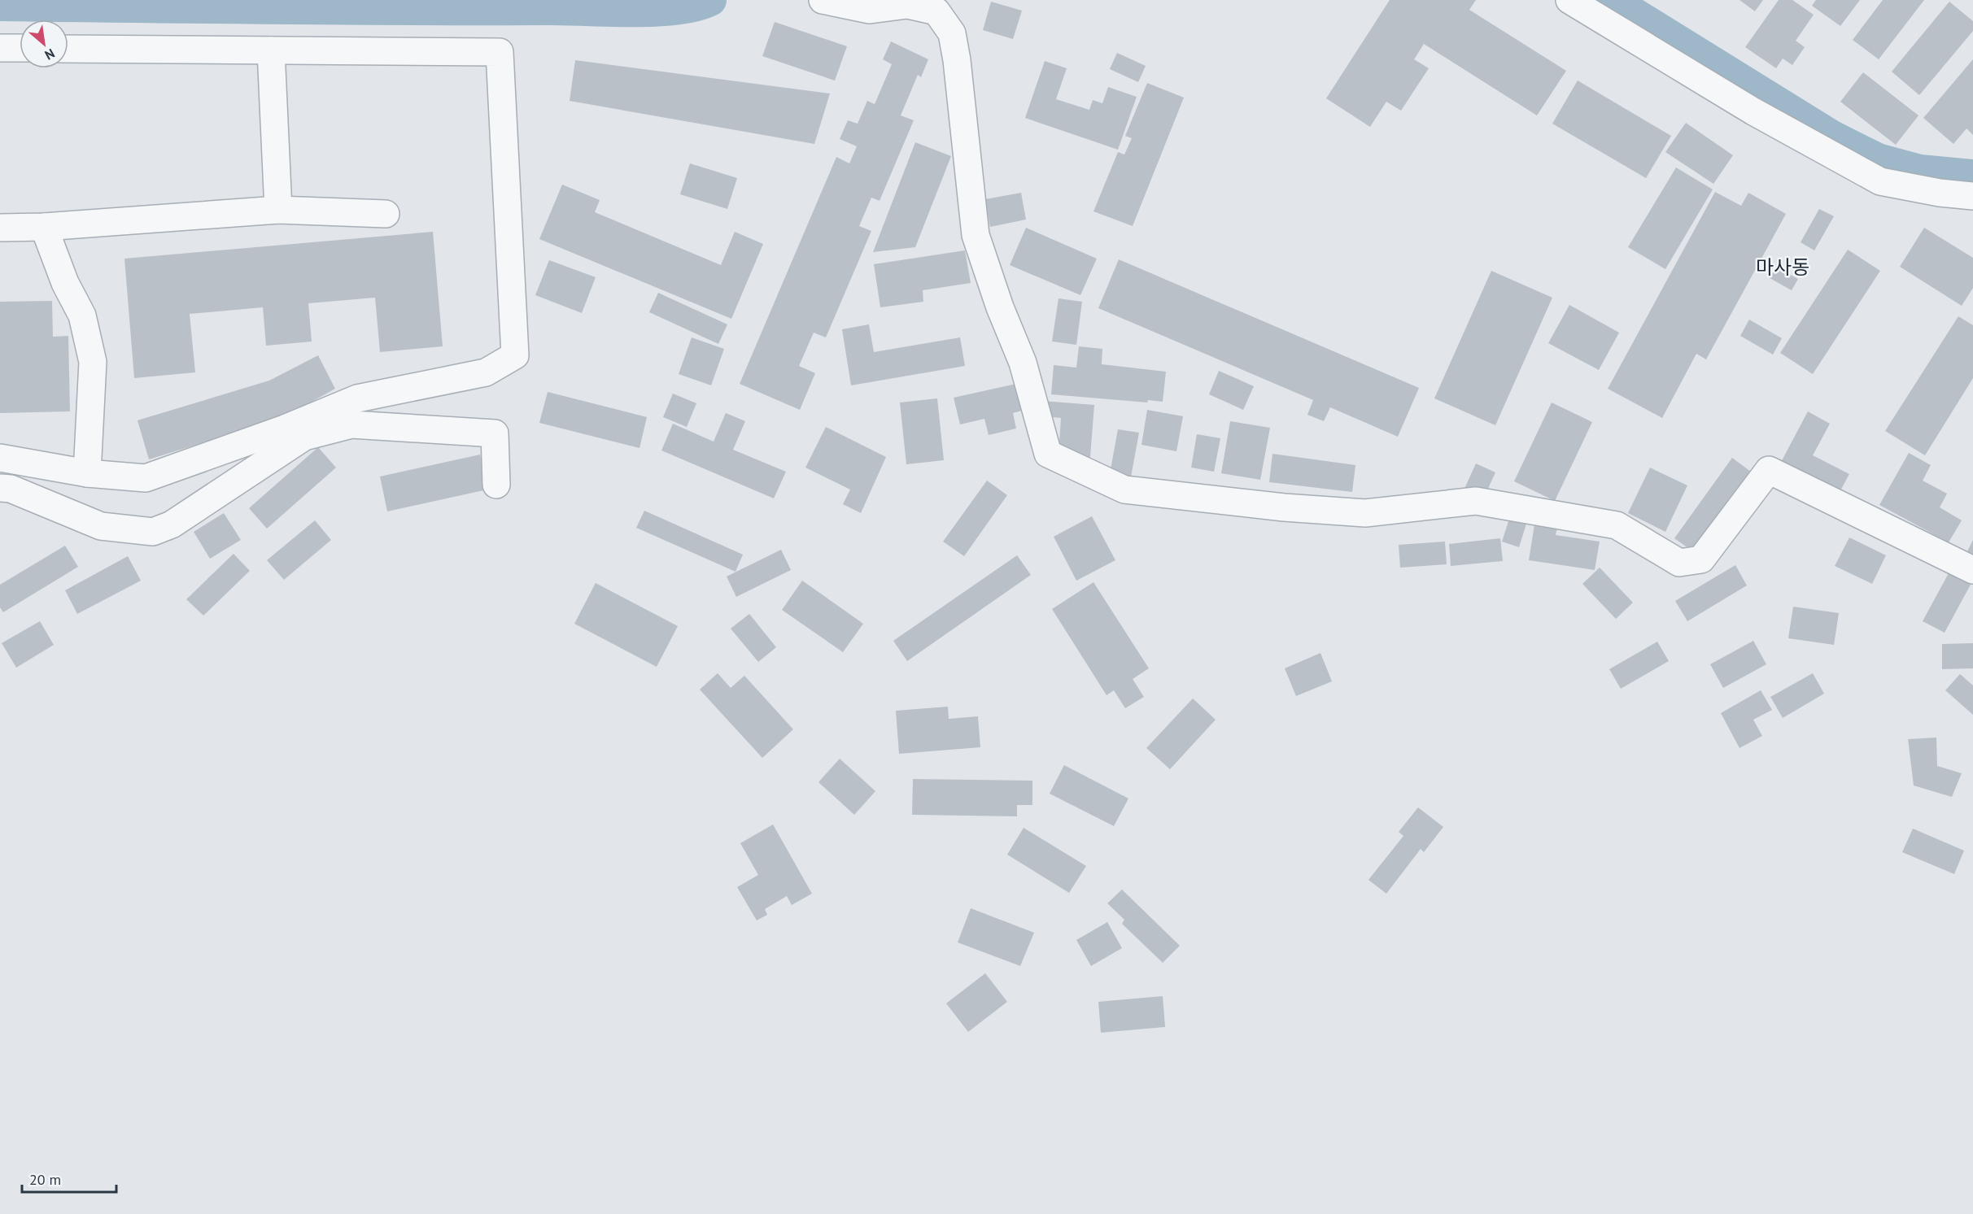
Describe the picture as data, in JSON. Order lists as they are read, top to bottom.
{
  "districts": ["마사동"],
  "scale_bar": "20 m",
  "north": "bottom right"
}
